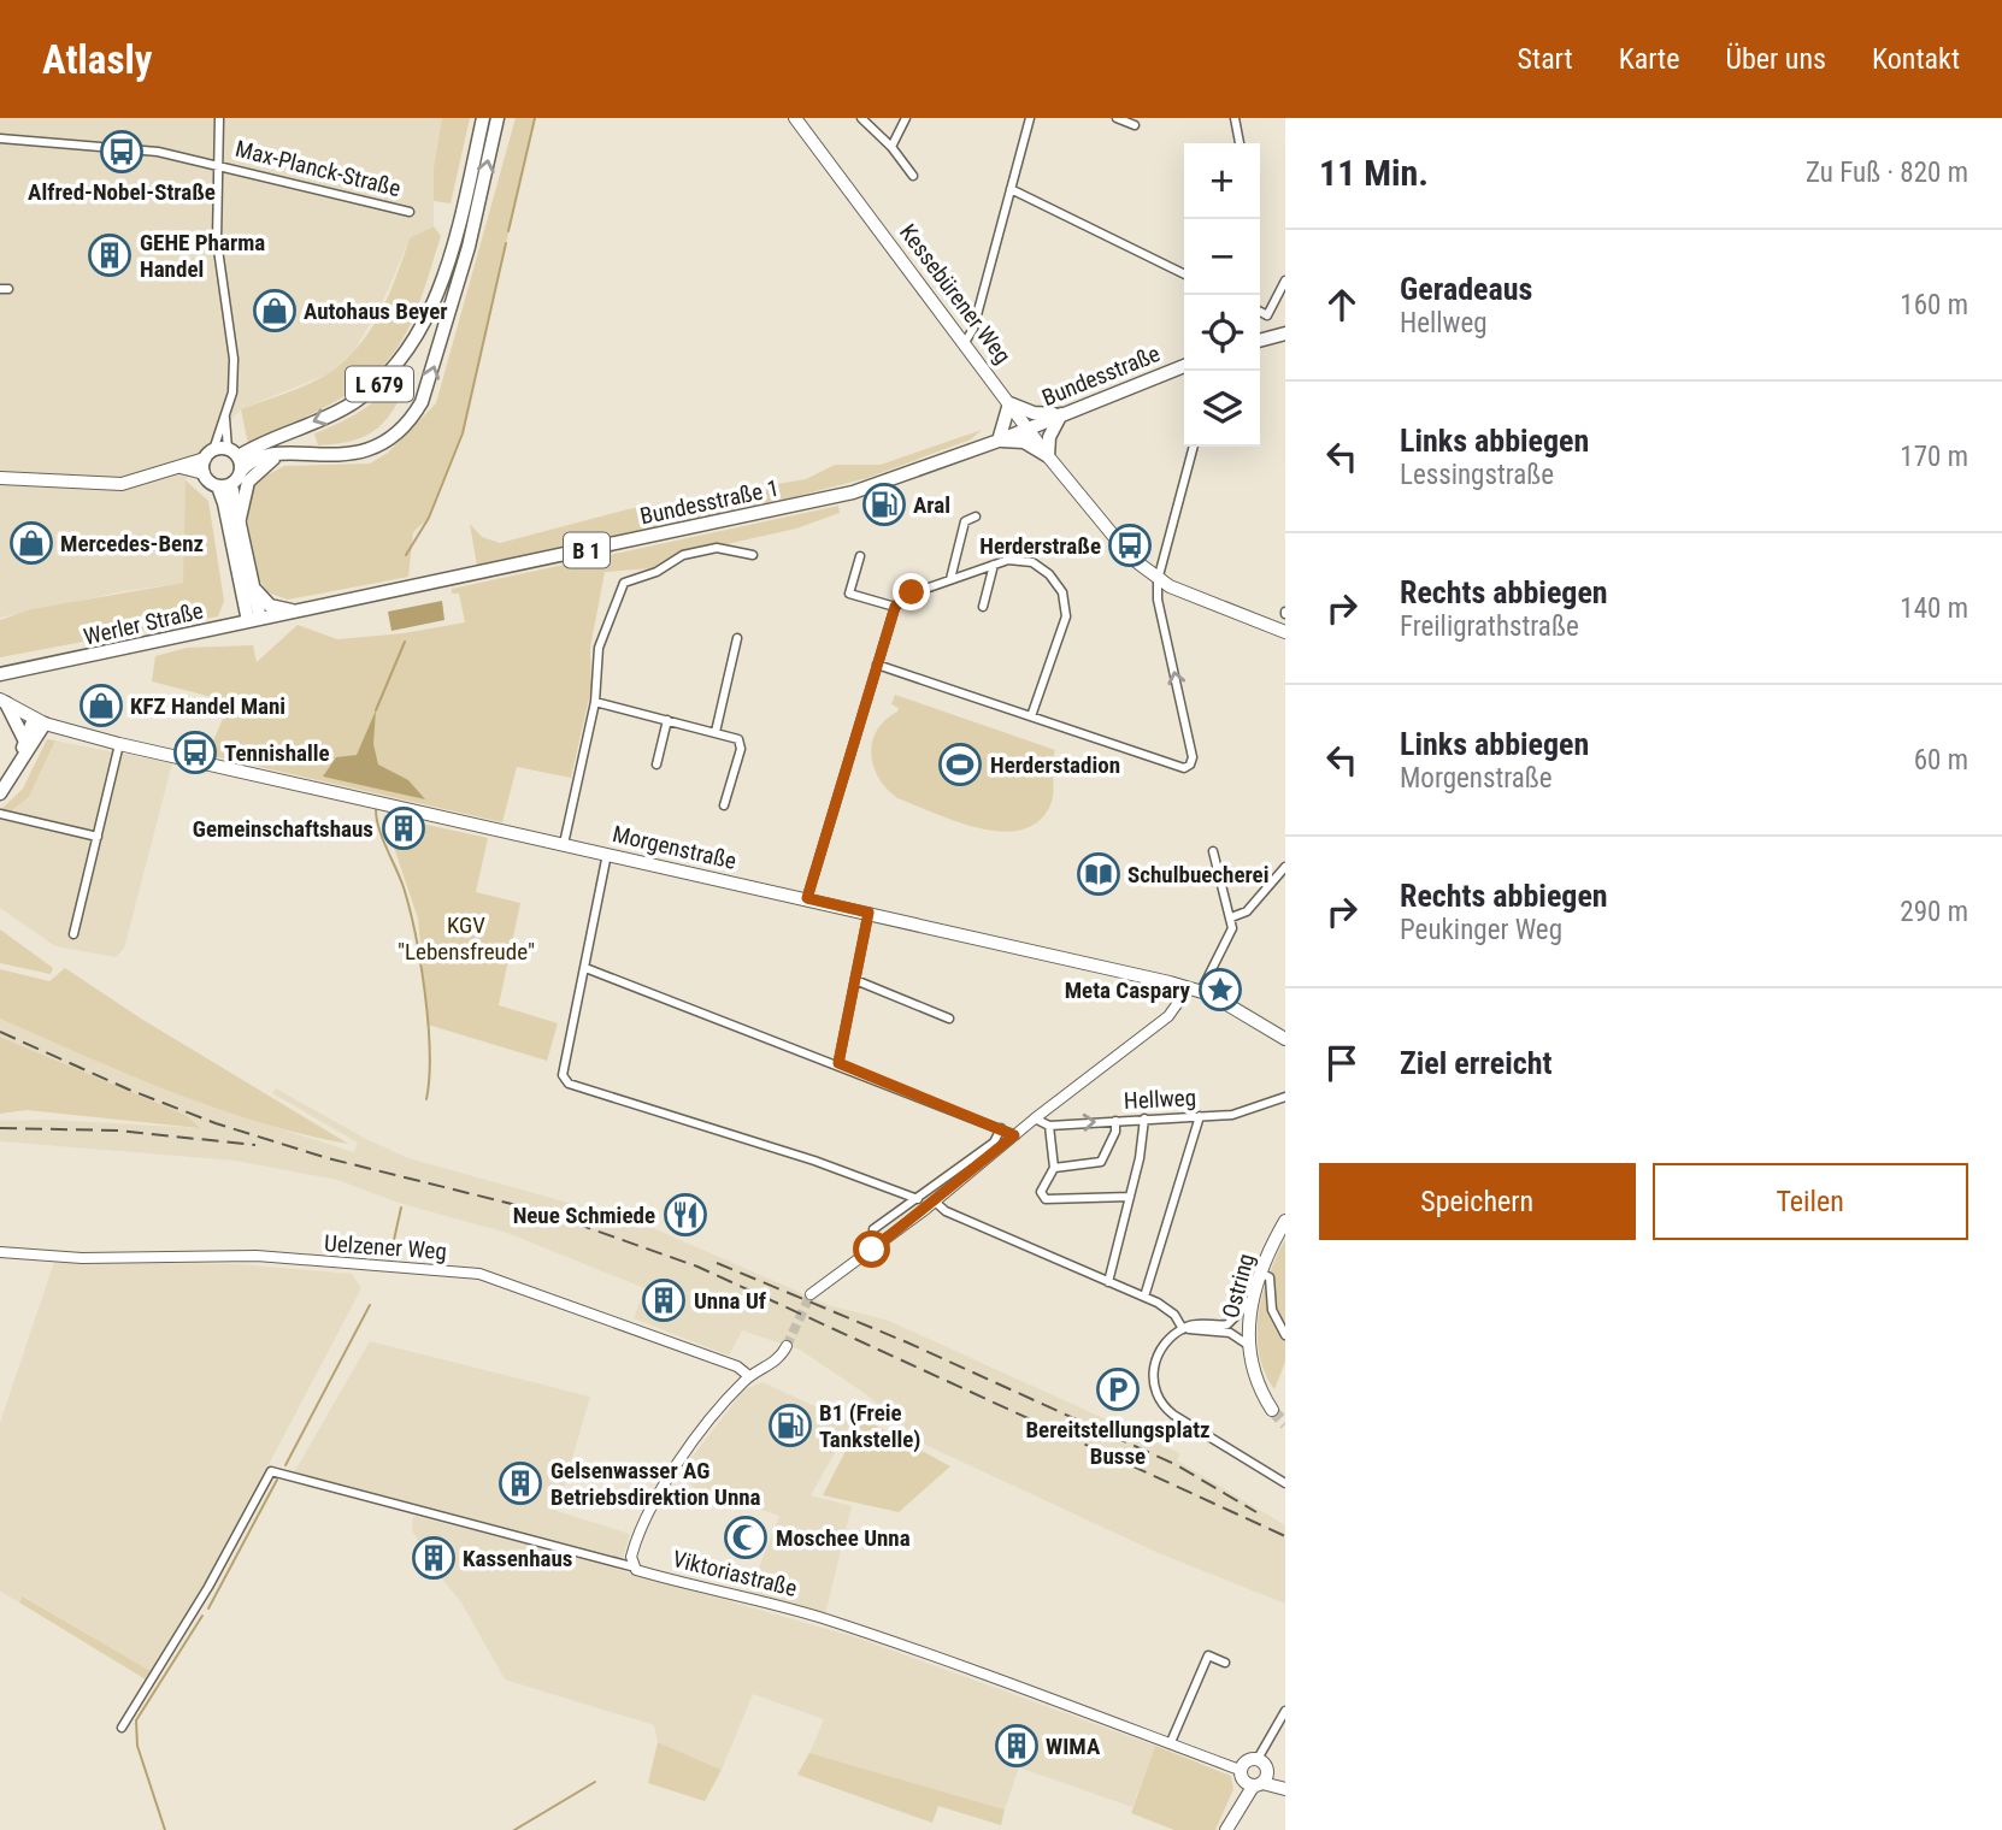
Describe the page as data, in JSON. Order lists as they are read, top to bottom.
{
  "streets": {
    "main road": [
      "Kessebürener Weg",
      "Bundesstraße",
      "L 679",
      "Bundesstraße 1",
      "B 1",
      "Werler Straße",
      "Morgenstraße",
      "Ostring",
      "Viktoriastraße"
    ],
    "street": ["Max-Planck-Straße", "Hellweg", "Uelzener Weg"]
  },
  "crossings": [
    ["Max-Planck-Straße", "L 679"],
    ["Kessebürener Weg", "Bundesstraße"],
    ["Kessebürener Weg", "Bundesstraße 1"],
    ["Bundesstraße", "Bundesstraße 1"],
    ["Bundesstraße 1", "Werler Straße"]
  ],
  "parks": ["KGV \"Lebensfreude\""],
  "places": {
    "bus stop": ["Alfred-Nobel-Straße", "Herderstraße", "Tennishalle"],
    "building": [
      "GEHE Pharma Handel",
      "Gemeinschaftshaus",
      "Unna Uf",
      "Gelsenwasser AG Betriebsdirektion Unna",
      "Kassenhaus",
      "WIMA"
    ],
    "shop": ["Autohaus Beyer", "Mercedes-Benz", "KFZ Handel Mani"],
    "fuel station": ["Aral", "B1 (Freie Tankstelle)"],
    "sports": ["Herderstadion"],
    "library": ["Schulbuecherei"],
    "place": ["Meta Caspary"],
    "restaurant": ["Neue Schmiede"],
    "parking": ["Bereitstellungsplatz Busse"],
    "mosque": ["Moschee Unna"]
  },
  "page": {
    "header": "Atlasly",
    "nav": [
      "Start",
      "Karte",
      "Über uns",
      "Kontakt"
    ],
    "heading": ["11 Min.", "Zu Fuß · 820 m"],
    "map_buttons": ["+", "−"],
    "list": [
      ["Geradeaus", "Hellweg", "160 m"],
      ["Links abbiegen", "Lessingstraße", "170 m"],
      ["Rechts abbiegen", "Freiligrathstraße", "140 m"],
      ["Links abbiegen", "Morgenstraße", "60 m"],
      ["Rechts abbiegen", "Peukinger Weg", "290 m"],
      "Ziel erreicht"
    ],
    "buttons": ["Speichern", "Teilen"]
  }
}
